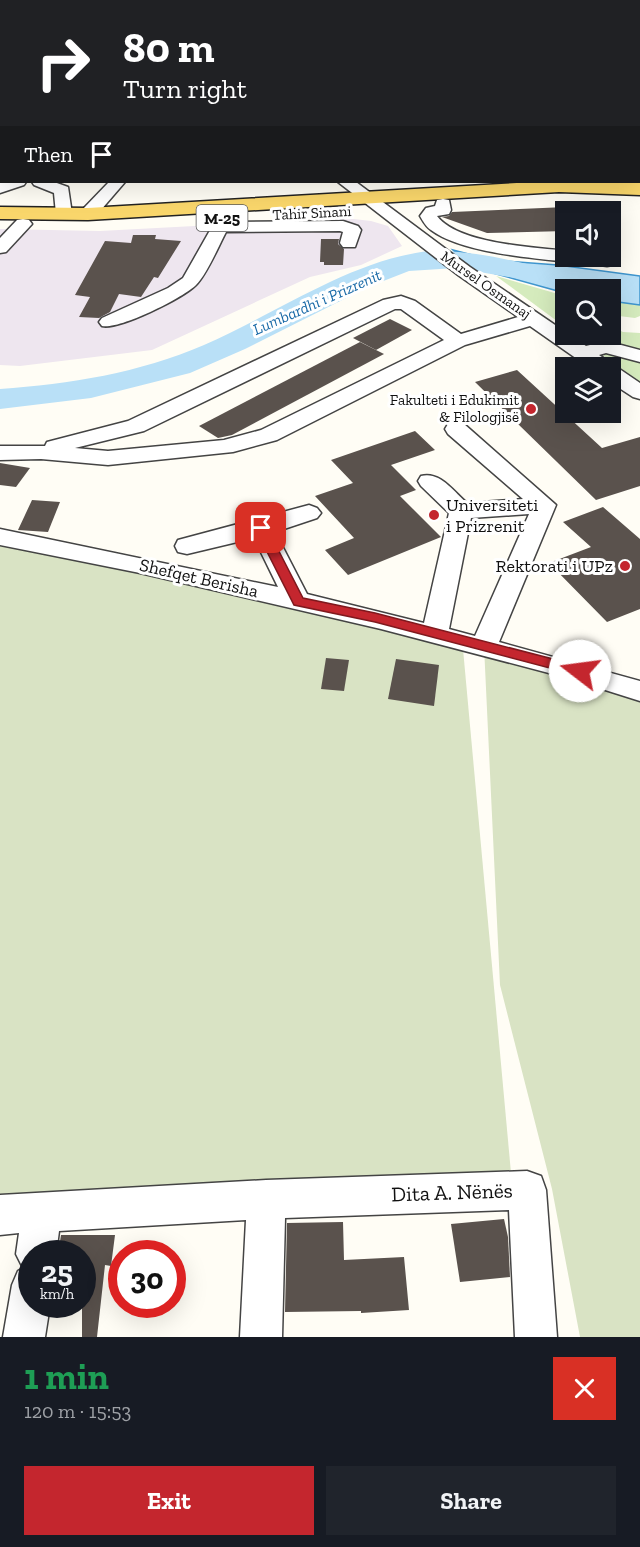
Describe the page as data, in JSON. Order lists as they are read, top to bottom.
{
  "streets": {
    "main road": ["Tahir Sinani", "M-25"],
    "street": ["Mursel Osmanaj", "Shefqet Berisha", "Dita A. Nënës"]
  },
  "crossings": [
    ["Tahir Sinani", "M-25"],
    ["Tahir Sinani", "Mursel Osmanaj"],
    ["M-25", "Mursel Osmanaj"]
  ],
  "water": ["Lumbardhi i Prizrenit"],
  "places": ["Fakulteti i Edukimit & Filologjisë", "Universiteti i Prizrenit", "Rektorati i UPz"],
  "page": {
    "turn": ["80 m", "Turn right"],
    "then": "Then",
    "speed": "25 km/h",
    "limit": "30",
    "heading": ["1 min", "120 m · 15:53"],
    "buttons": ["Exit", "Share"]
  }
}
